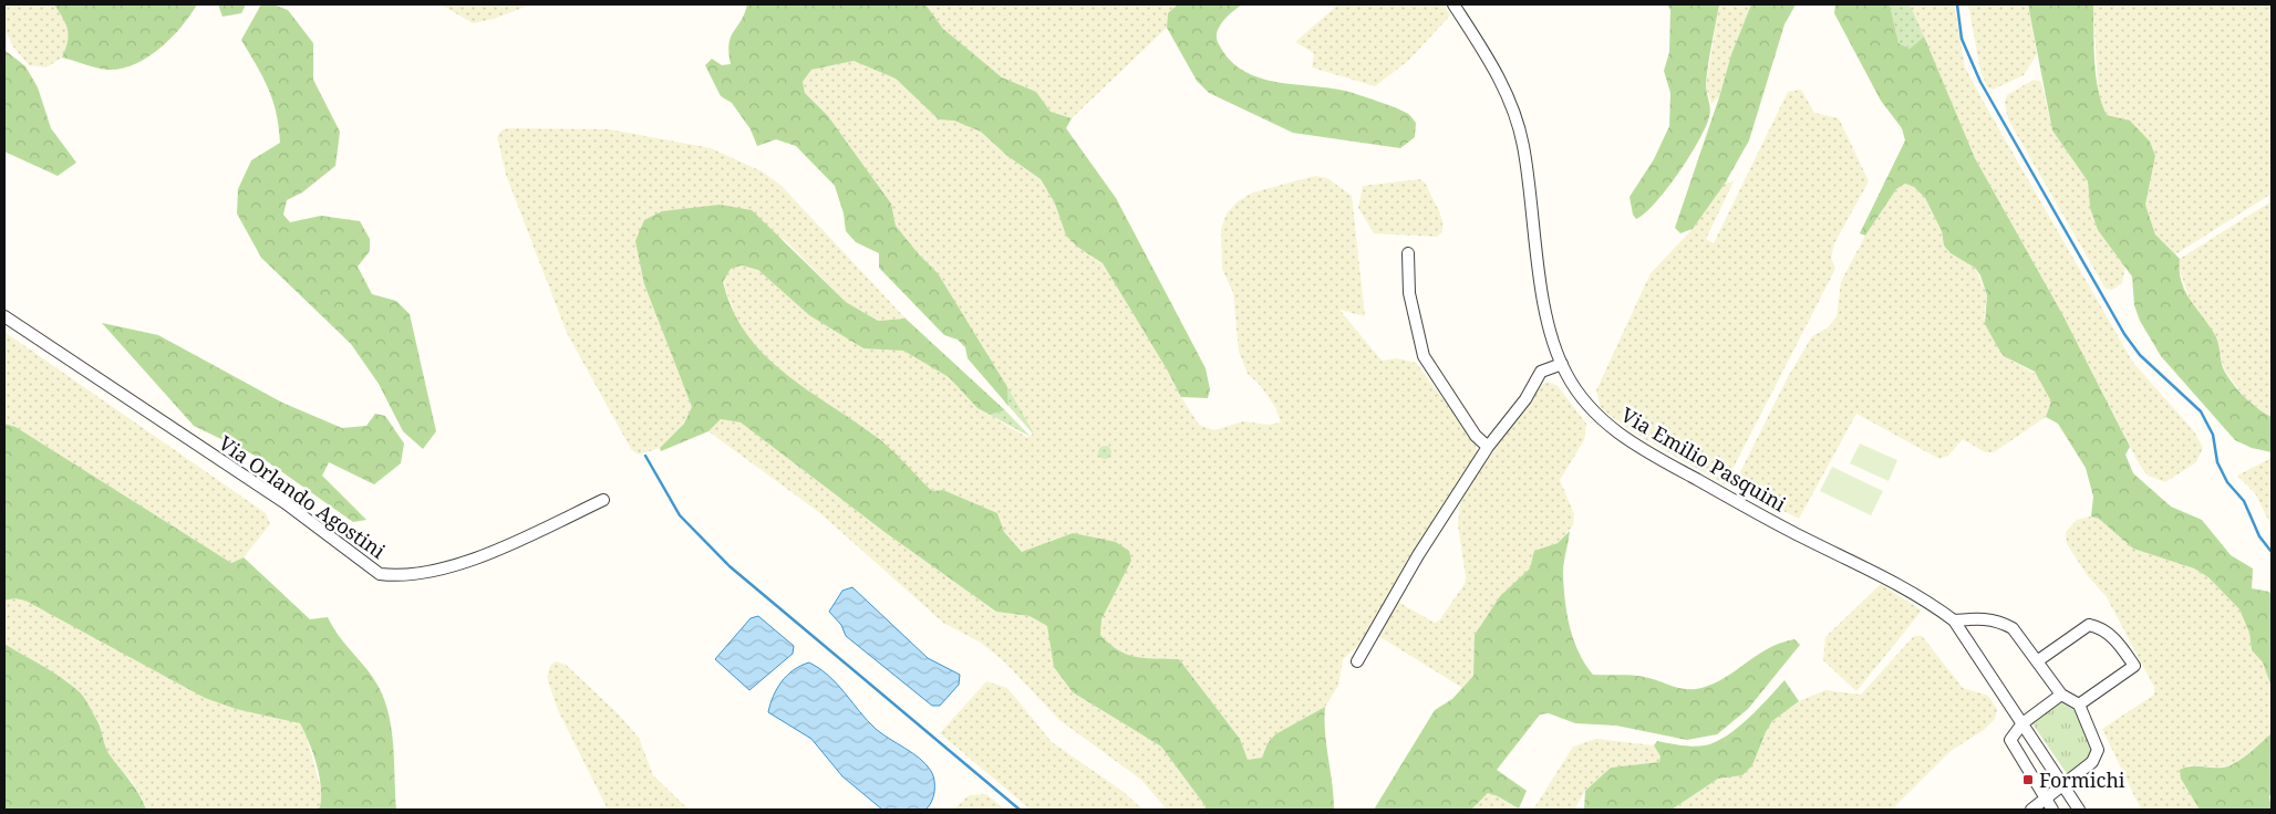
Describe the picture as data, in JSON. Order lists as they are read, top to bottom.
{
  "streets": {
    "street": ["Via Emilio Pasquini", "Via Orlando Agostini"]
  },
  "places": {
    "transit": ["Formichi"]
  }
}
